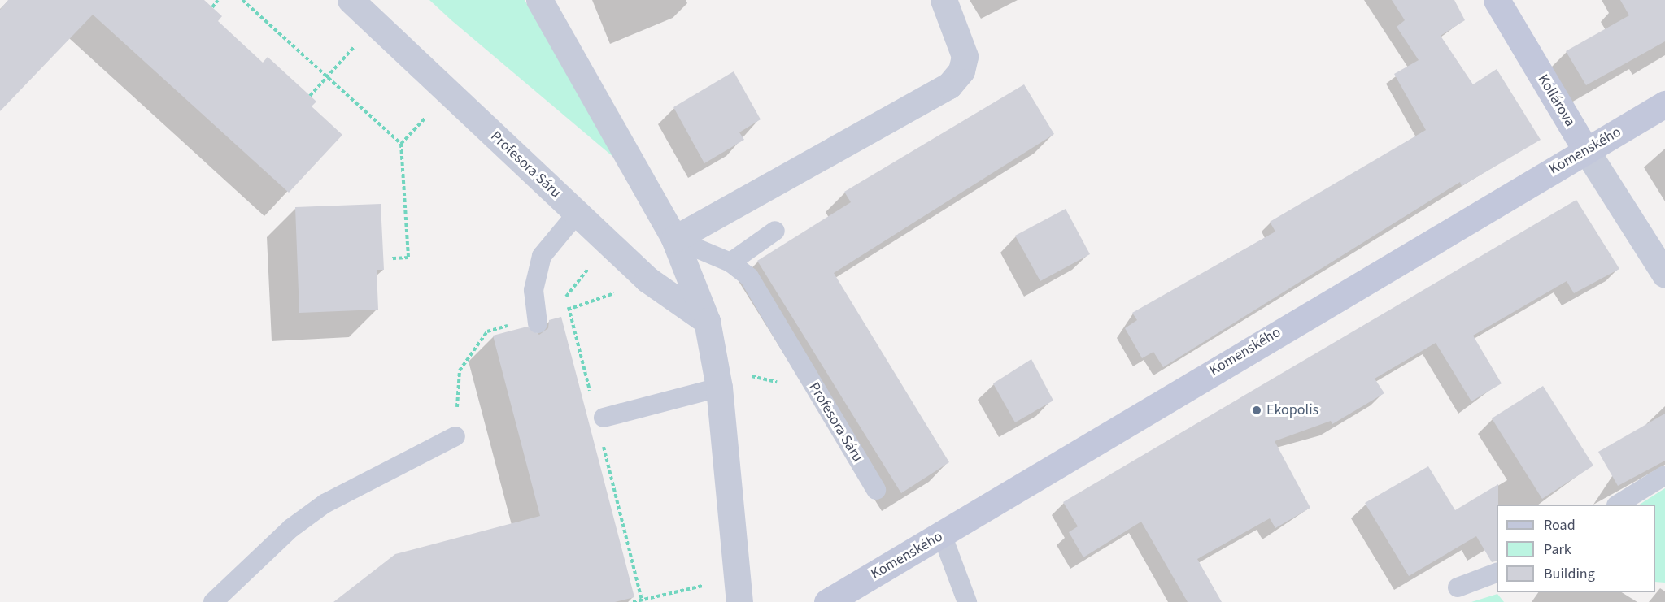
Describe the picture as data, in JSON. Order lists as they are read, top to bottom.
{
  "streets": {
    "street": ["Kollárova", "Komenského", "Profesora Sáru"]
  },
  "crossings": [
    ["Kollárova", "Komenského"]
  ],
  "places": ["Ekopolis"],
  "legend": ["Road", "Park", "Building"]
}
